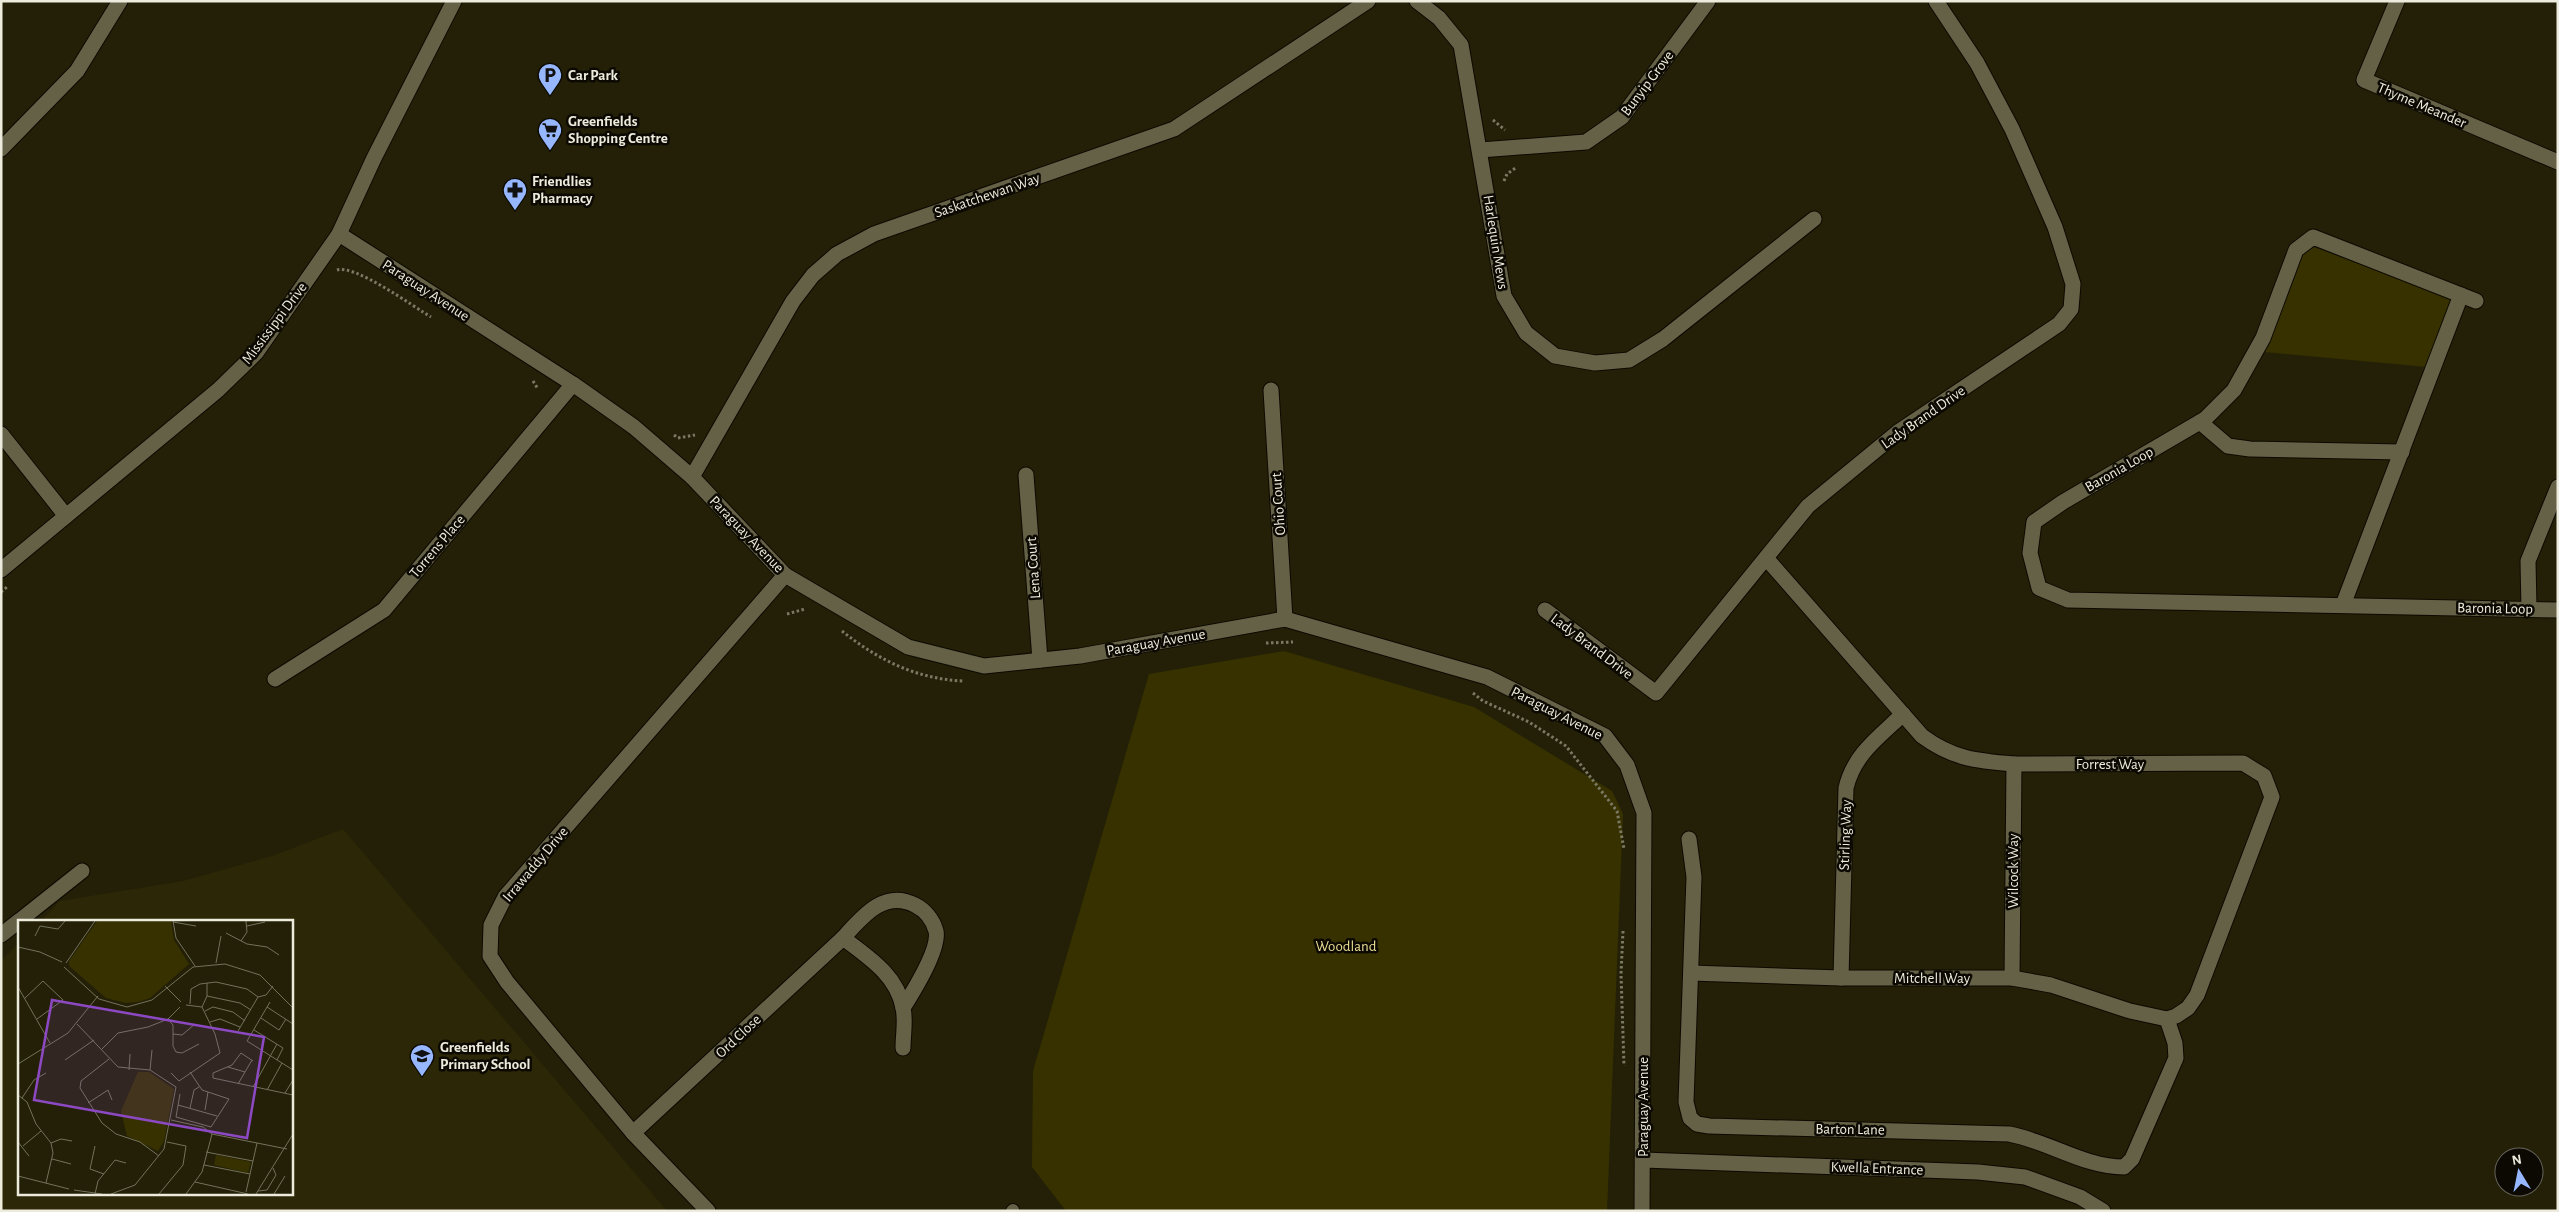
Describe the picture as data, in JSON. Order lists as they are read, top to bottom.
{
  "streets": {
    "street": [
      "Bunyip Grove",
      "Thyme Meander",
      "Saskatchewan Way",
      "Harlequin Mews",
      "Paraguay Avenue",
      "Mississippi Drive",
      "Lady Brand Drive",
      "Baronia Loop",
      "Ohio Court",
      "Torrens Place",
      "Lena Court",
      "Forrest Way",
      "Stirling Way",
      "Irrawaddy Drive",
      "Wilcock Way",
      "Mitchell Way",
      "Ord Close",
      "Barton Lane",
      "Kwella Entrance"
    ]
  },
  "crossings": [
    ["Bunyip Grove", "Harlequin Mews"],
    ["Saskatchewan Way", "Paraguay Avenue"],
    ["Paraguay Avenue", "Mississippi Drive"],
    ["Paraguay Avenue", "Ohio Court"],
    ["Paraguay Avenue", "Torrens Place"],
    ["Paraguay Avenue", "Lena Court"],
    ["Paraguay Avenue", "Irrawaddy Drive"],
    ["Paraguay Avenue", "Kwella Entrance"],
    ["Lady Brand Drive", "Forrest Way"],
    ["Forrest Way", "Stirling Way"],
    ["Forrest Way", "Wilcock Way"],
    ["Forrest Way", "Mitchell Way"],
    ["Forrest Way", "Barton Lane"],
    ["Stirling Way", "Mitchell Way"],
    ["Irrawaddy Drive", "Ord Close"],
    ["Wilcock Way", "Mitchell Way"],
    ["Mitchell Way", "Barton Lane"]
  ],
  "parks": ["Woodland"],
  "places": {
    "parking": ["Car Park"],
    "supermarket": ["Greenfields Shopping Centre"],
    "pharmacy": ["Friendlies Pharmacy"],
    "school or university": ["Greenfields Primary School"]
  },
  "north": "top"
}
